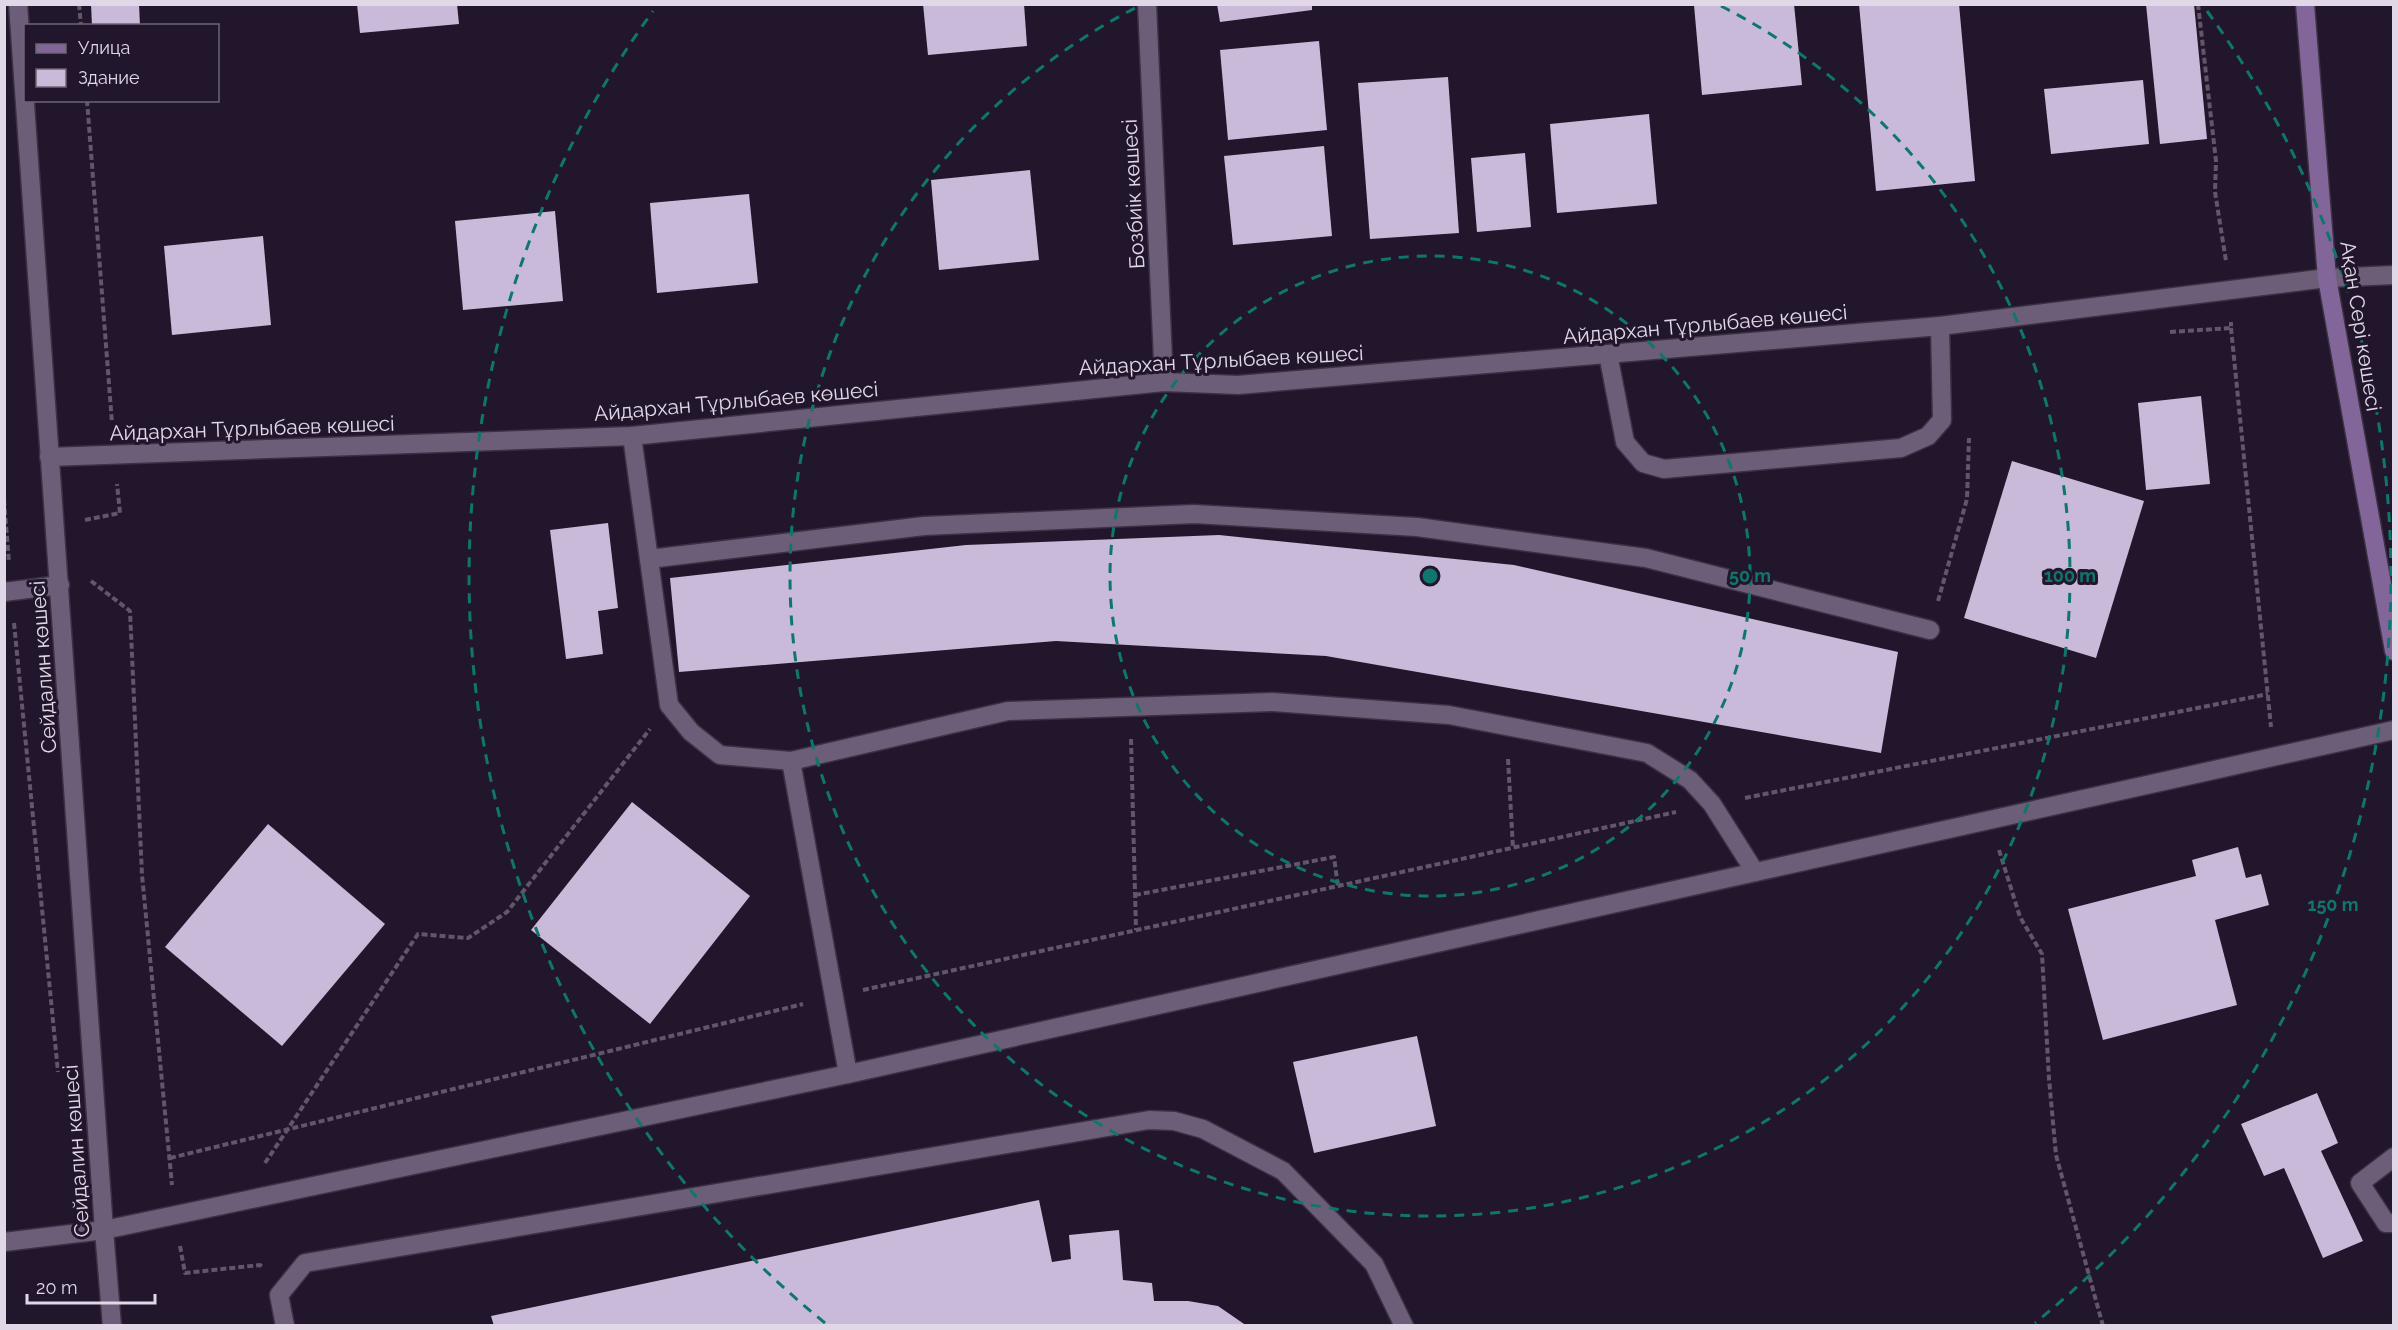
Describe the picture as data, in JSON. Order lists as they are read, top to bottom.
{
  "streets": {
    "street": [
      "Бозбиік көшесі",
      "Айдархан Тұрлыбаев көшесі",
      "Ақан Сері көшесі",
      "Сейдалин көшесі"
    ]
  },
  "crossings": [
    ["Бозбиік көшесі", "Айдархан Тұрлыбаев көшесі"],
    ["Айдархан Тұрлыбаев көшесі", "Ақан Сері көшесі"],
    ["Айдархан Тұрлыбаев көшесі", "Сейдалин көшесі"]
  ],
  "legend": ["Улица", "Здание"],
  "scale_bar": "20 m",
  "rings": ["50 m", "100 m", "150 m"]
}
